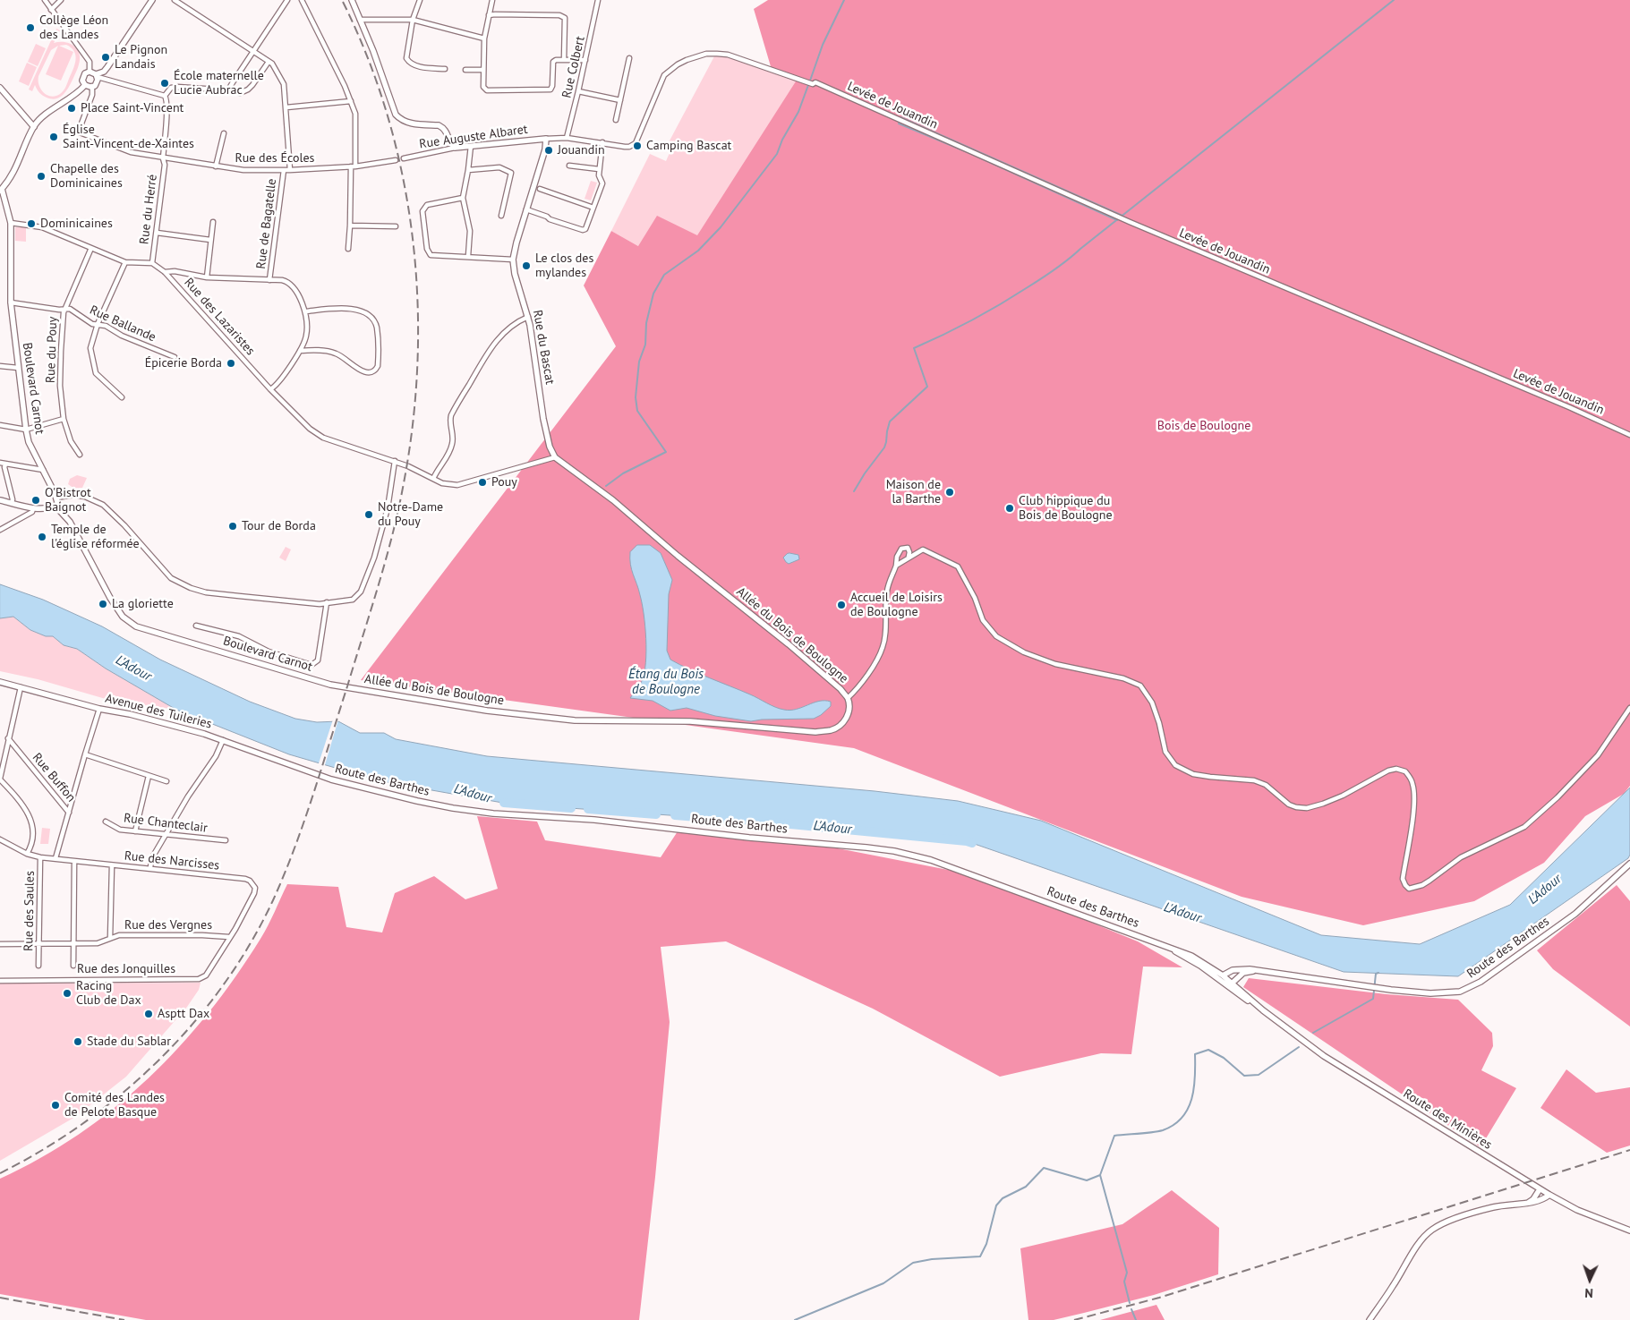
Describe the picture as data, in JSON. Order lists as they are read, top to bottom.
{
  "streets": {
    "street": [
      "Rue Colbert",
      "Levée de Jouandin",
      "Rue Auguste Albaret",
      "Rue des Écoles",
      "Rue du Herré",
      "Rue de Bagatelle",
      "Rue des Lazaristes",
      "Rue Ballande",
      "Rue du Bascat",
      "Rue du Pouy",
      "Boulevard Carnot",
      "Allée du Bois de Boulogne",
      "Avenue des Tuileries",
      "Rue Buffon",
      "Route des Barthes",
      "Rue Chanteclair",
      "Rue des Narcisses",
      "Rue des Saules",
      "Rue des Vergnes",
      "Rue des Jonquilles",
      "Route des Minières"
    ]
  },
  "crossings": [
    ["Rue Auguste Albaret", "Rue du Bascat"],
    ["Rue des Écoles", "Rue du Herré"],
    ["Rue des Écoles", "Rue de Bagatelle"],
    ["Rue du Herré", "Rue des Lazaristes"],
    ["Rue Ballande", "Rue du Pouy"],
    ["Rue Ballande", "Boulevard Carnot"],
    ["Rue du Bascat", "Allée du Bois de Boulogne"],
    ["Boulevard Carnot", "Allée du Bois de Boulogne"],
    ["Avenue des Tuileries", "Route des Barthes"],
    ["Rue Buffon", "Rue des Narcisses"],
    ["Route des Barthes", "Route des Minières"],
    ["Rue des Narcisses", "Rue des Saules"],
    ["Rue des Narcisses", "Rue des Vergnes"],
    ["Rue des Narcisses", "Rue des Jonquilles"],
    ["Rue des Saules", "Rue des Vergnes"],
    ["Rue des Vergnes", "Rue des Jonquilles"]
  ],
  "water": ["L'Adour", "Étang du Bois de Boulogne"],
  "parks": ["Bois de Boulogne"],
  "places": [
    "Collège Léon des Landes",
    "Le Pignon Landais",
    "École maternelle Lucie Aubrac",
    "Place Saint-Vincent",
    "Église Saint-Vincent-de-Xaintes",
    "Camping Bascat",
    "Jouandin",
    "Chapelle des Dominicaines",
    "Dominicaines",
    "Le clos des mylandes",
    "Épicerie Borda",
    "Pouy",
    "Maison de la Barthe",
    "O'Bistrot Baignot",
    "Club hippique du Bois de Boulogne",
    "Notre-Dame du Pouy",
    "Tour de Borda",
    "Temple de l'église réformée",
    "La gloriette",
    "Accueil de Loisirs de Boulogne",
    "Racing Club de Dax",
    "Asptt Dax",
    "Stade du Sablar",
    "Comité des Landes de Pelote Basque"
  ],
  "north": "bottom"
}
